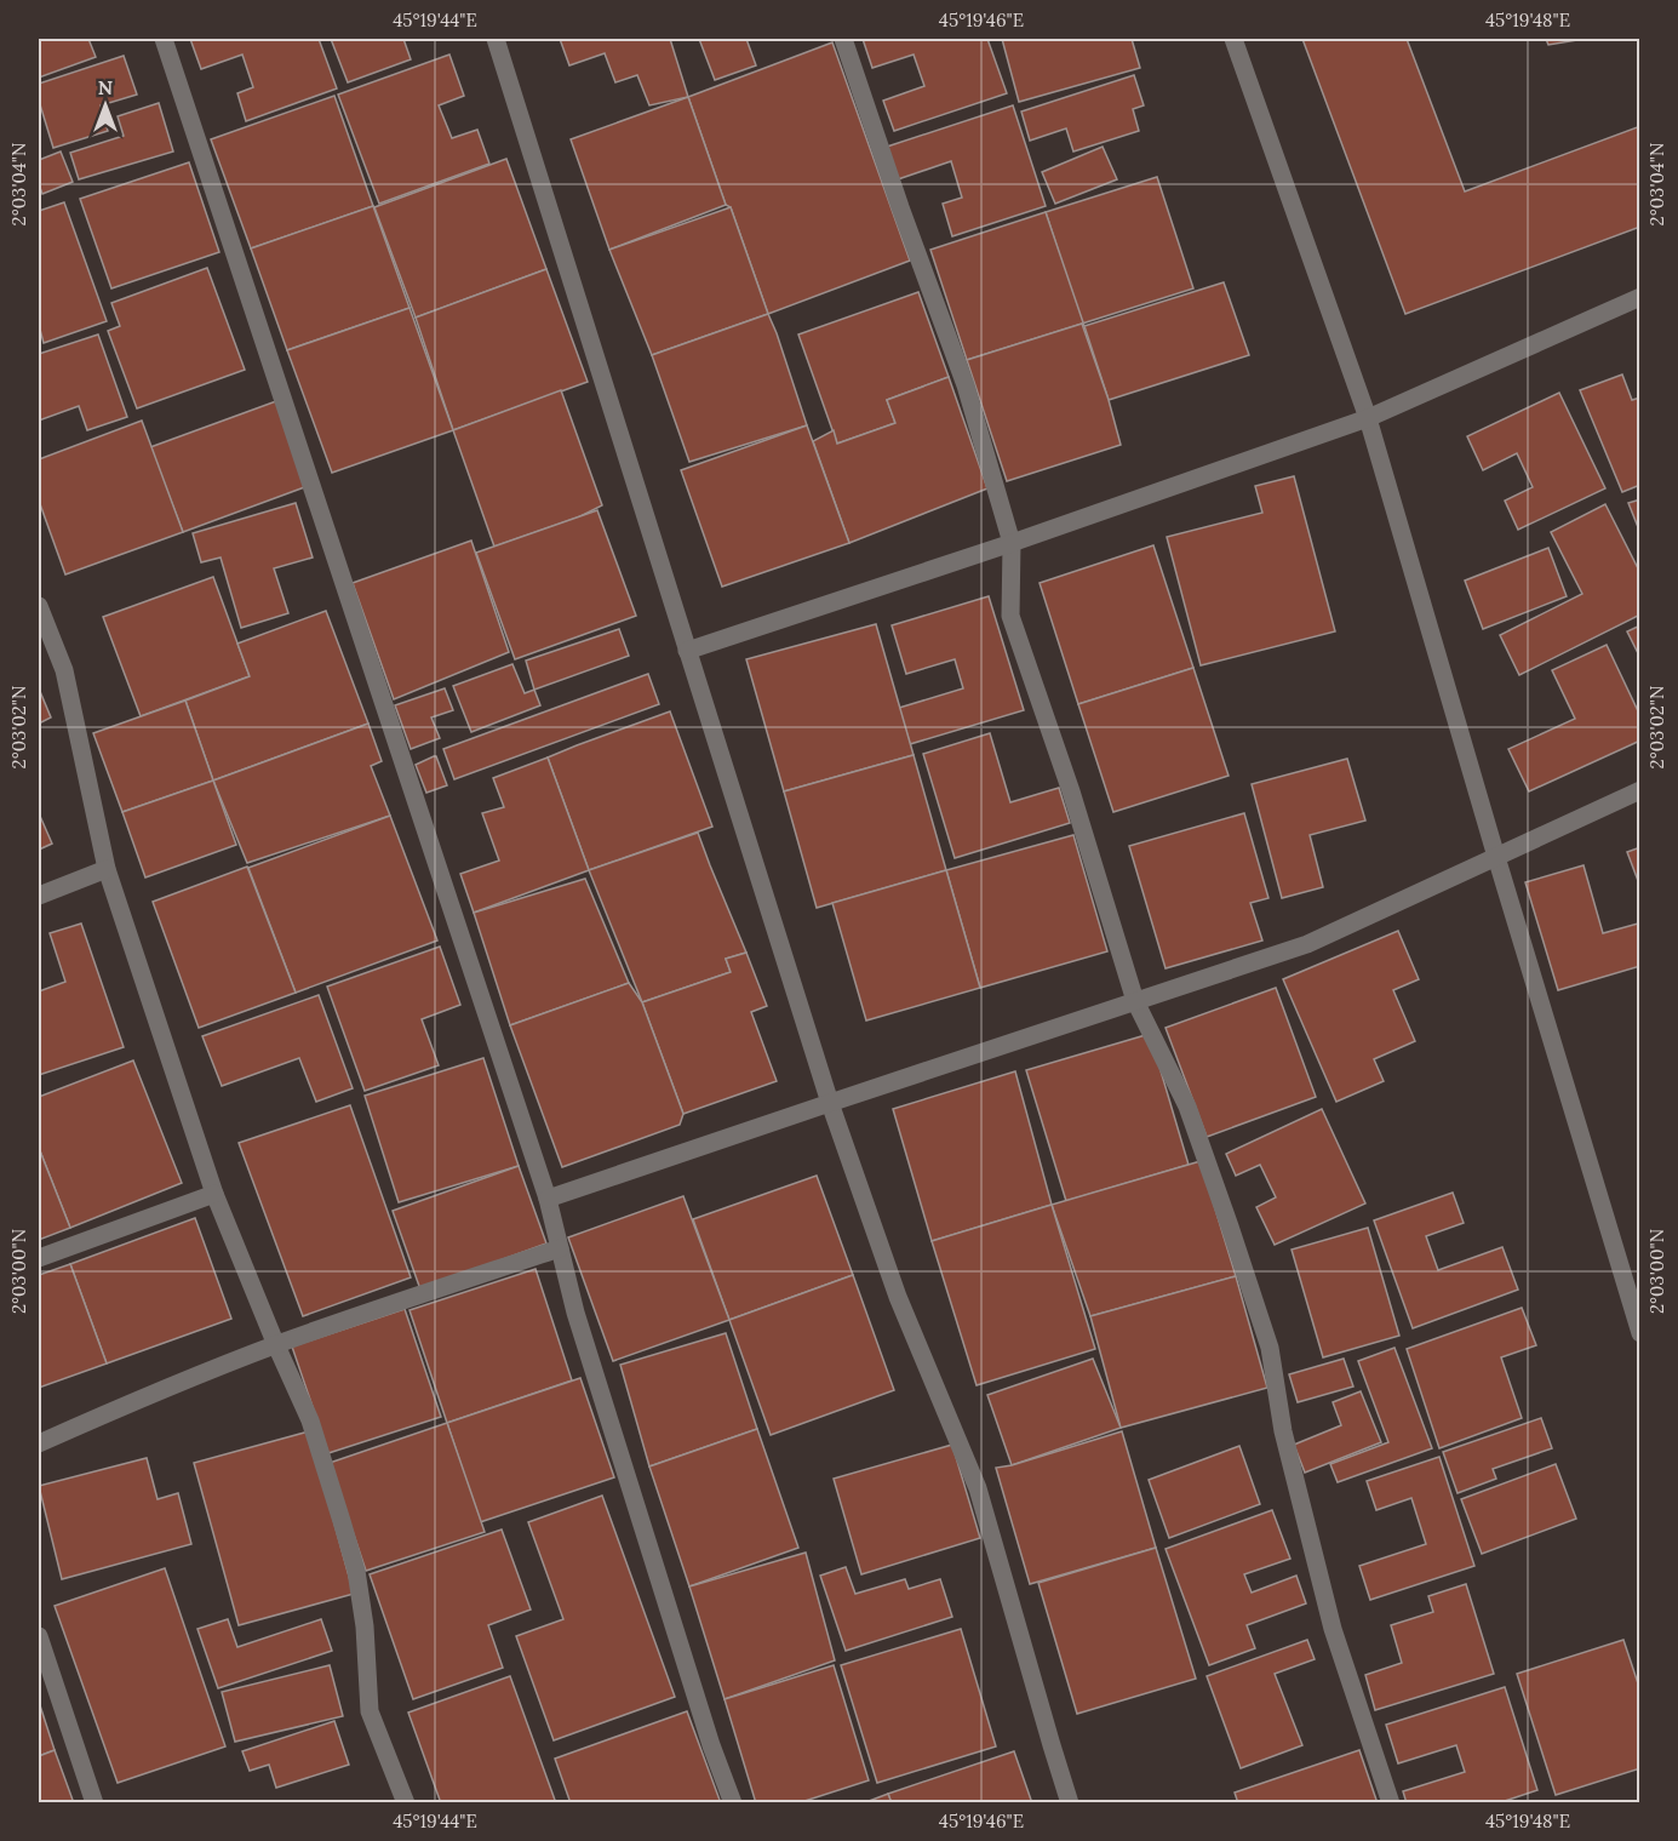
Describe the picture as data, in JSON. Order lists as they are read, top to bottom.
{
  "north": "top",
  "coordinates": [
    "45°19'44\"E",
    "45°19'46\"E",
    "45°19'48\"E",
    "2°03'04\"N",
    "2°03'02\"N",
    "2°03'00\"N"
  ]
}
